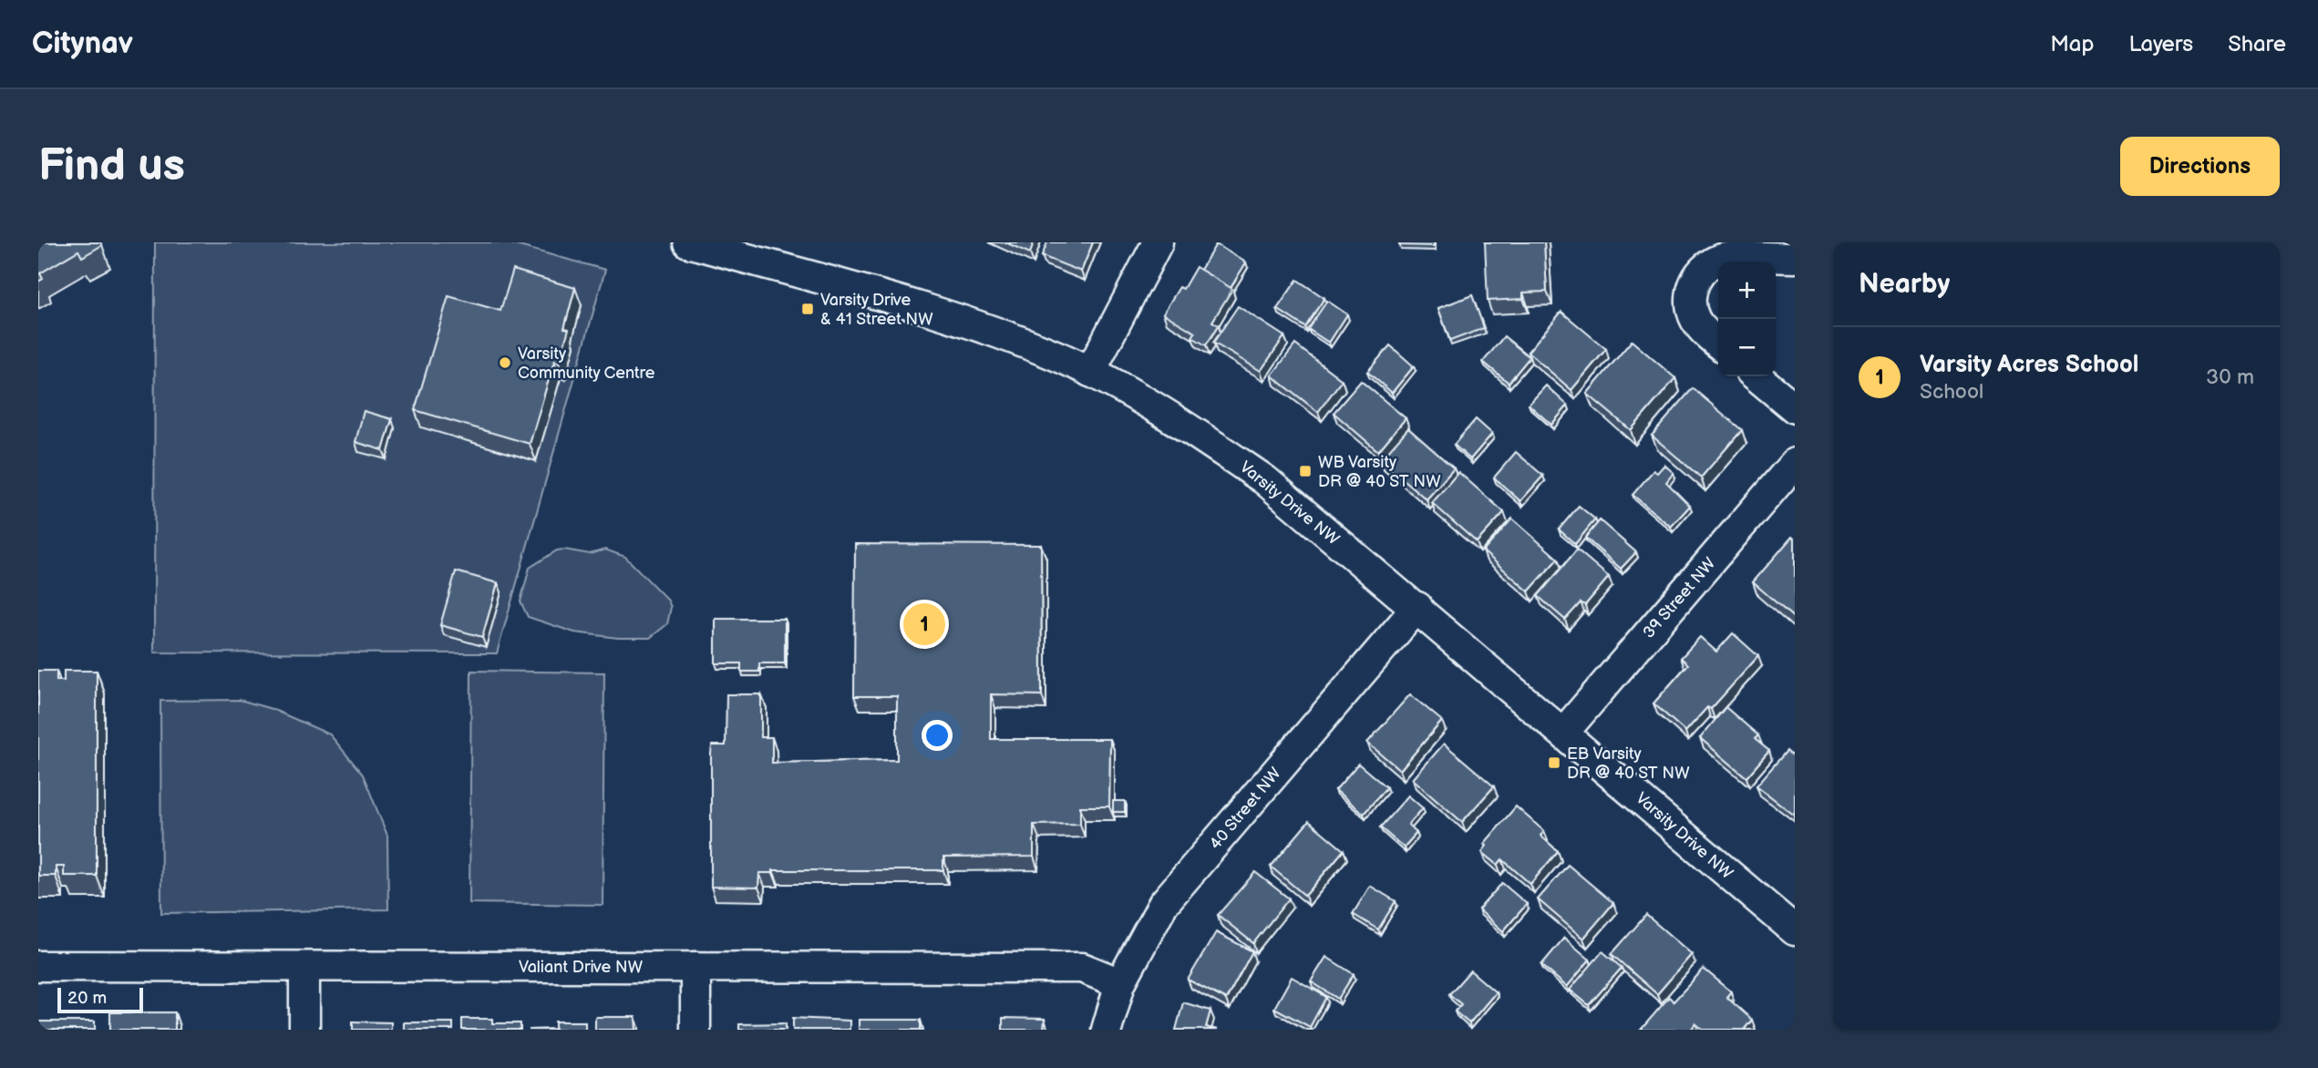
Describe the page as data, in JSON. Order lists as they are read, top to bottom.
{
  "streets": {
    "street": [
      "Varsity Drive NW",
      "39 Street NW",
      "40 Street NW",
      "Valiant Drive NW"
    ]
  },
  "crossings": [
    ["Varsity Drive NW", "39 Street NW"],
    ["Varsity Drive NW", "40 Street NW"],
    ["40 Street NW", "Valiant Drive NW"]
  ],
  "places": {
    "transit": ["Varsity Drive & 41 Street NW", "WB Varsity DR @ 40 ST NW", "EB Varsity DR @ 40 ST NW"],
    "other": ["Varsity Community Centre"]
  },
  "scale_bar": "20 m",
  "page": {
    "header": "Citynav",
    "nav": ["Map", "Layers", "Share"],
    "buttons": "Directions",
    "title": "Find us",
    "heading": "Nearby",
    "map_buttons": ["+", "−"],
    "list": [
      {
        "mark": "1",
        "name": "Varsity Acres School",
        "note": "School",
        "value": "30 m"
      }
    ],
    "pins": "1",
    "scale": "20 m"
  }
}
